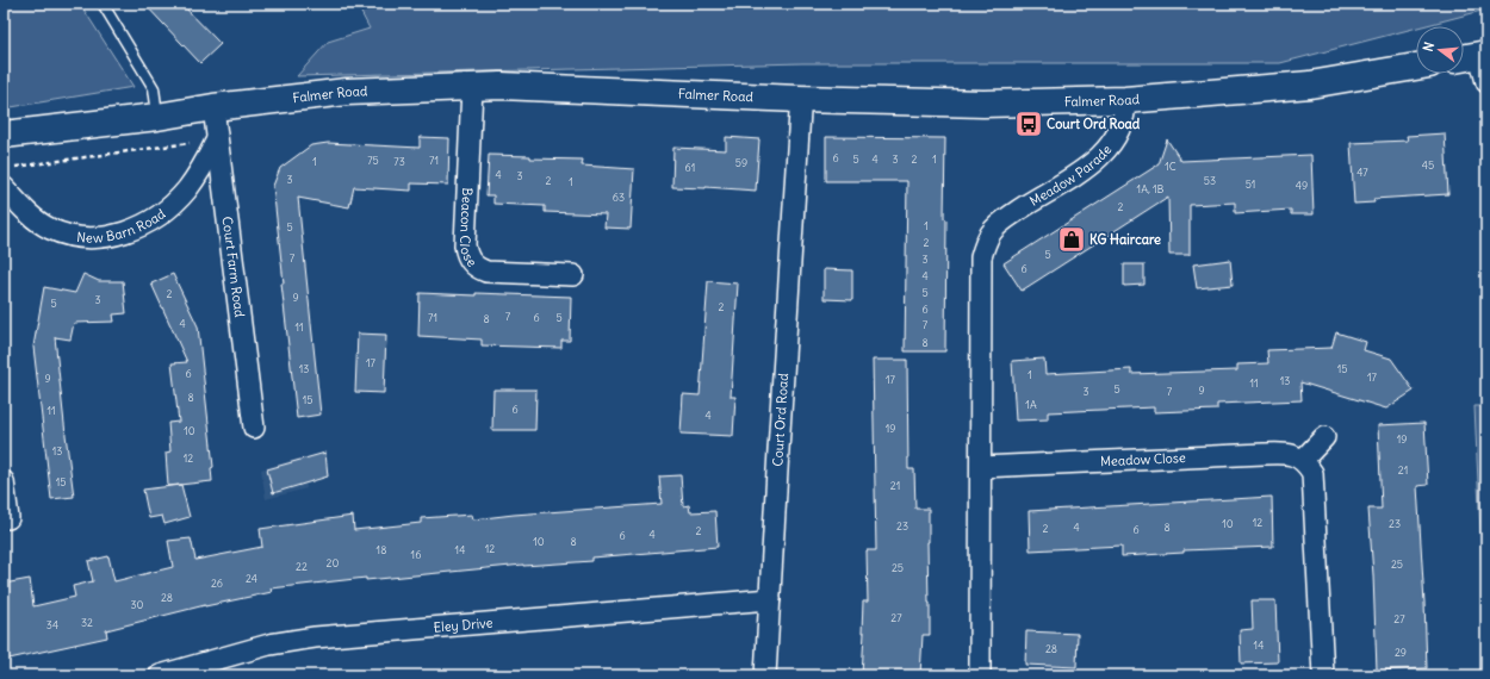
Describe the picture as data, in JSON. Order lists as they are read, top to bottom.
{
  "streets": {
    "main road": ["Falmer Road"],
    "street": [
      "Meadow Parade",
      "New Barn Road",
      "Beacon Close",
      "Court Farm Road",
      "Court Ord Road",
      "Meadow Close",
      "Eley Drive"
    ]
  },
  "crossings": [
    ["Falmer Road", "Meadow Parade"],
    ["Falmer Road", "Beacon Close"],
    ["Falmer Road", "Court Farm Road"],
    ["Falmer Road", "Court Ord Road"],
    ["Meadow Parade", "Meadow Close"],
    ["New Barn Road", "Court Farm Road"],
    ["Court Ord Road", "Eley Drive"]
  ],
  "places": {
    "bus stop": ["Court Ord Road"],
    "shop": ["KG Haircare"]
  },
  "house_numbers": [
    "6",
    "5",
    "4",
    "3",
    "2",
    "1",
    "75",
    "71",
    "1",
    "73",
    "59",
    "45",
    "1C",
    "61",
    "47",
    "4",
    "3",
    "3",
    "2",
    "53",
    "1",
    "51",
    "49",
    "1A, 1B",
    "63",
    "2",
    "1",
    "5",
    "2",
    "5",
    "7",
    "3",
    "6",
    "4",
    "5",
    "2",
    "9",
    "3",
    "5",
    "2",
    "6",
    "7",
    "71",
    "6",
    "5",
    "8",
    "4",
    "7",
    "11",
    "8",
    "17",
    "13",
    "15",
    "6",
    "1",
    "17",
    "9",
    "17",
    "13",
    "11",
    "5",
    "9",
    "3",
    "7",
    "8",
    "15",
    "1A",
    "6",
    "11",
    "4",
    "19",
    "10",
    "19",
    "13",
    "12",
    "21",
    "15",
    "21",
    "12",
    "10",
    "23",
    "23",
    "4",
    "8",
    "2",
    "6",
    "2",
    "4",
    "6",
    "10",
    "8",
    "12",
    "18",
    "14",
    "16",
    "20",
    "25",
    "22",
    "25",
    "24",
    "26",
    "28",
    "30",
    "27",
    "27",
    "32",
    "34",
    "14",
    "28",
    "29"
  ],
  "north": "left"
}
